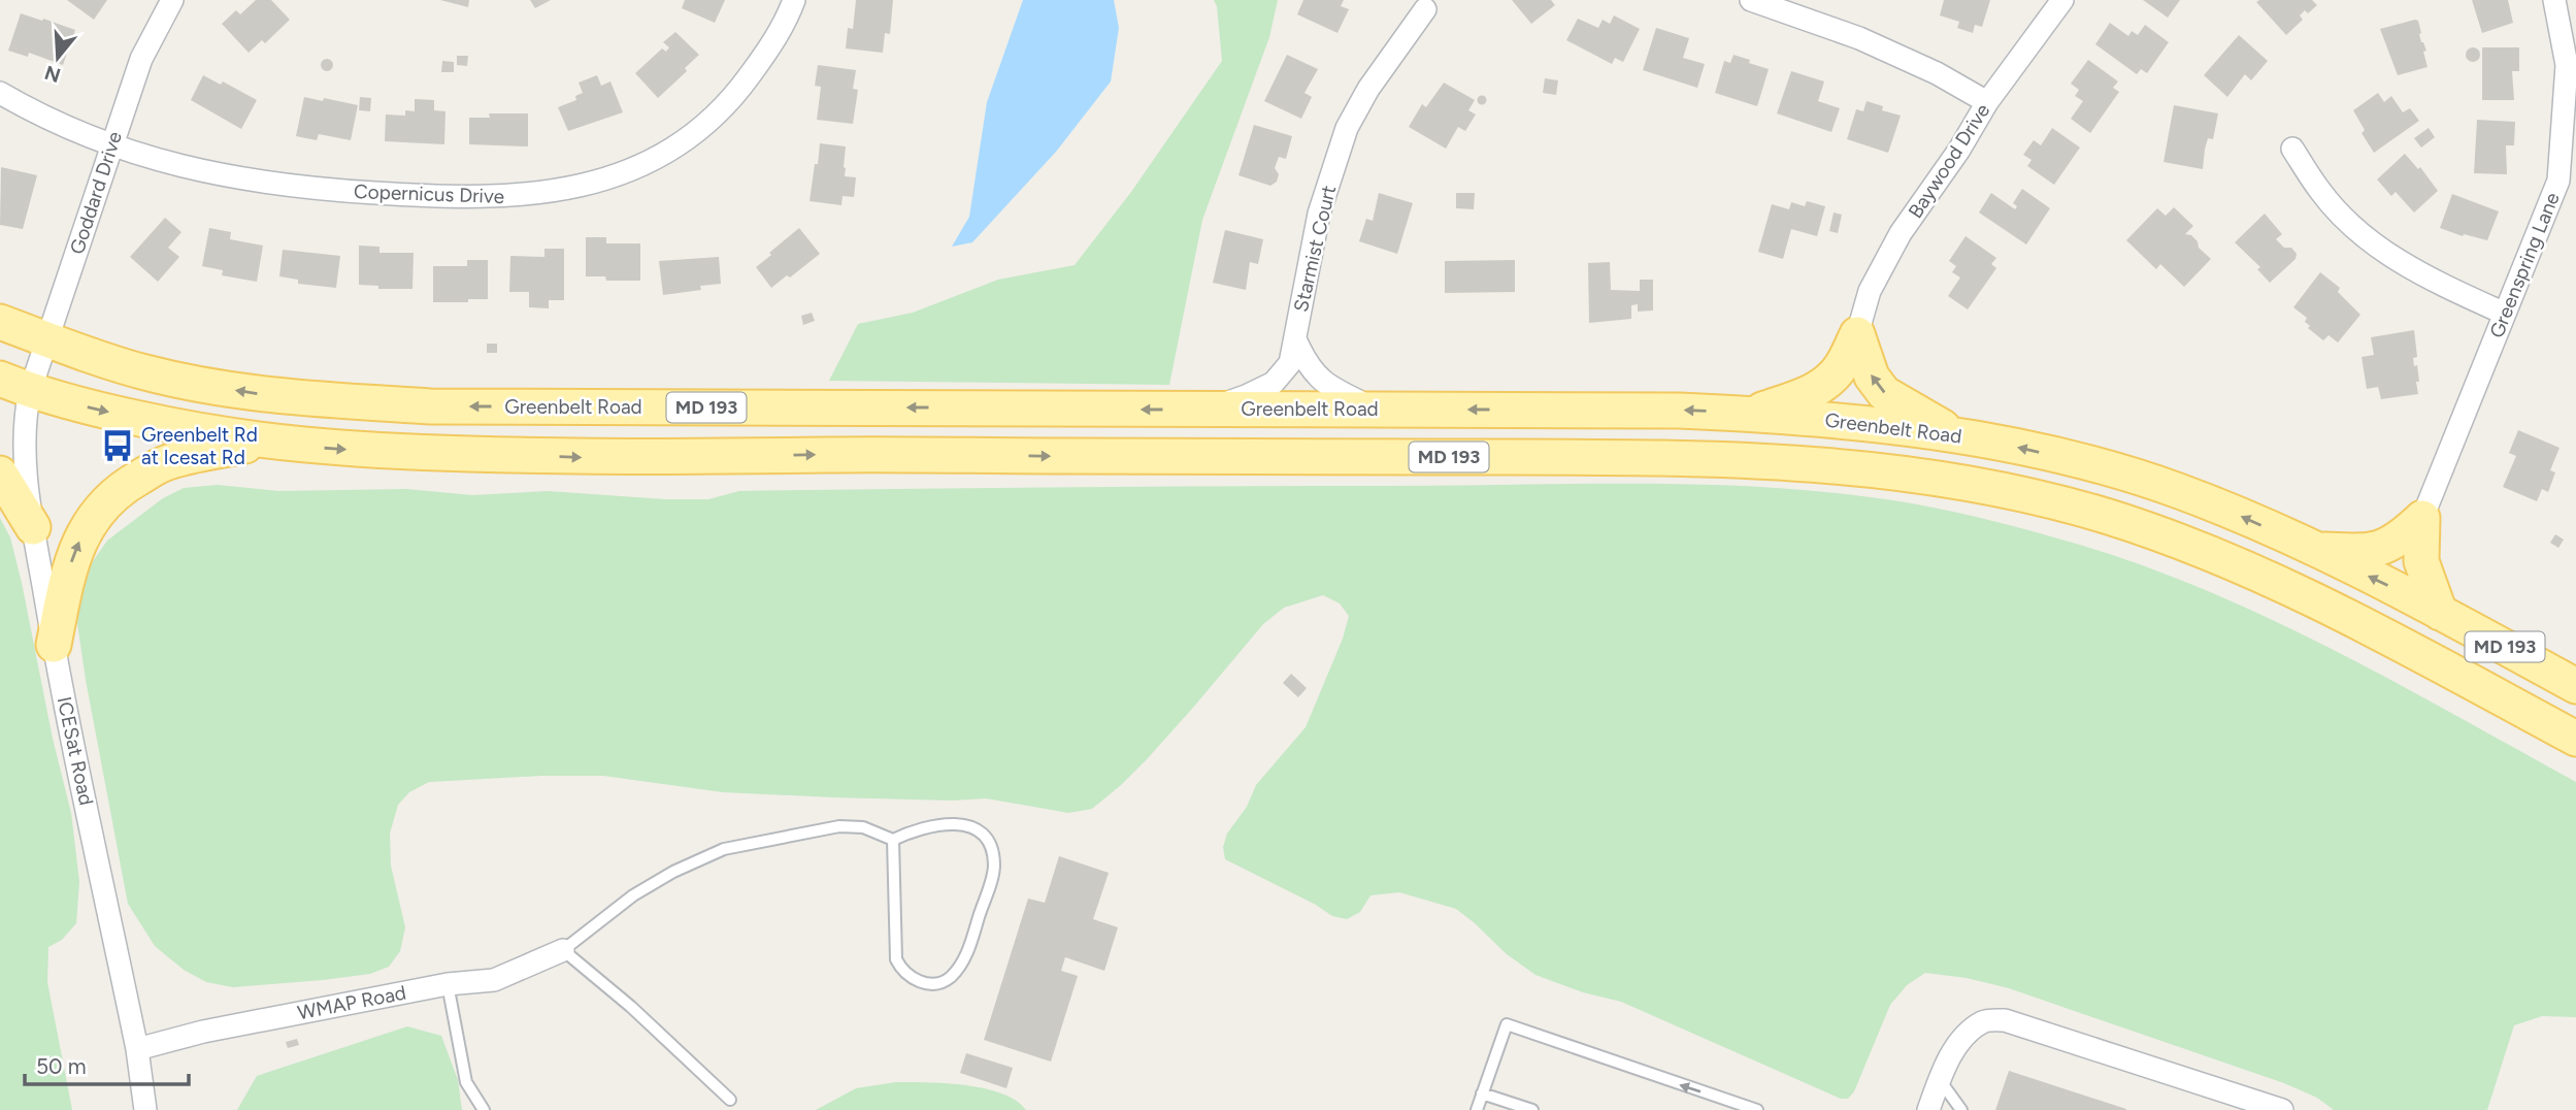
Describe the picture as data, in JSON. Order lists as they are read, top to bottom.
{
  "streets": {
    "main road": ["Greenbelt Road", "MD 193"],
    "street": [
      "Baywood Drive",
      "Goddard Drive",
      "Copernicus Drive",
      "Starmist Court",
      "Greenspring Lane",
      "ICESat Road",
      "WMAP Road"
    ]
  },
  "crossings": [
    ["Goddard Drive", "Copernicus Drive"],
    ["Goddard Drive", "Greenbelt Road"],
    ["Goddard Drive", "MD 193"],
    ["Goddard Drive", "ICESat Road"],
    ["Starmist Court", "Greenbelt Road"],
    ["MD 193", "ICESat Road"],
    ["ICESat Road", "WMAP Road"]
  ],
  "places": {
    "bus stop": ["Greenbelt Rd at Icesat Rd"]
  },
  "scale_bar": "50 m",
  "north": "bottom"
}
